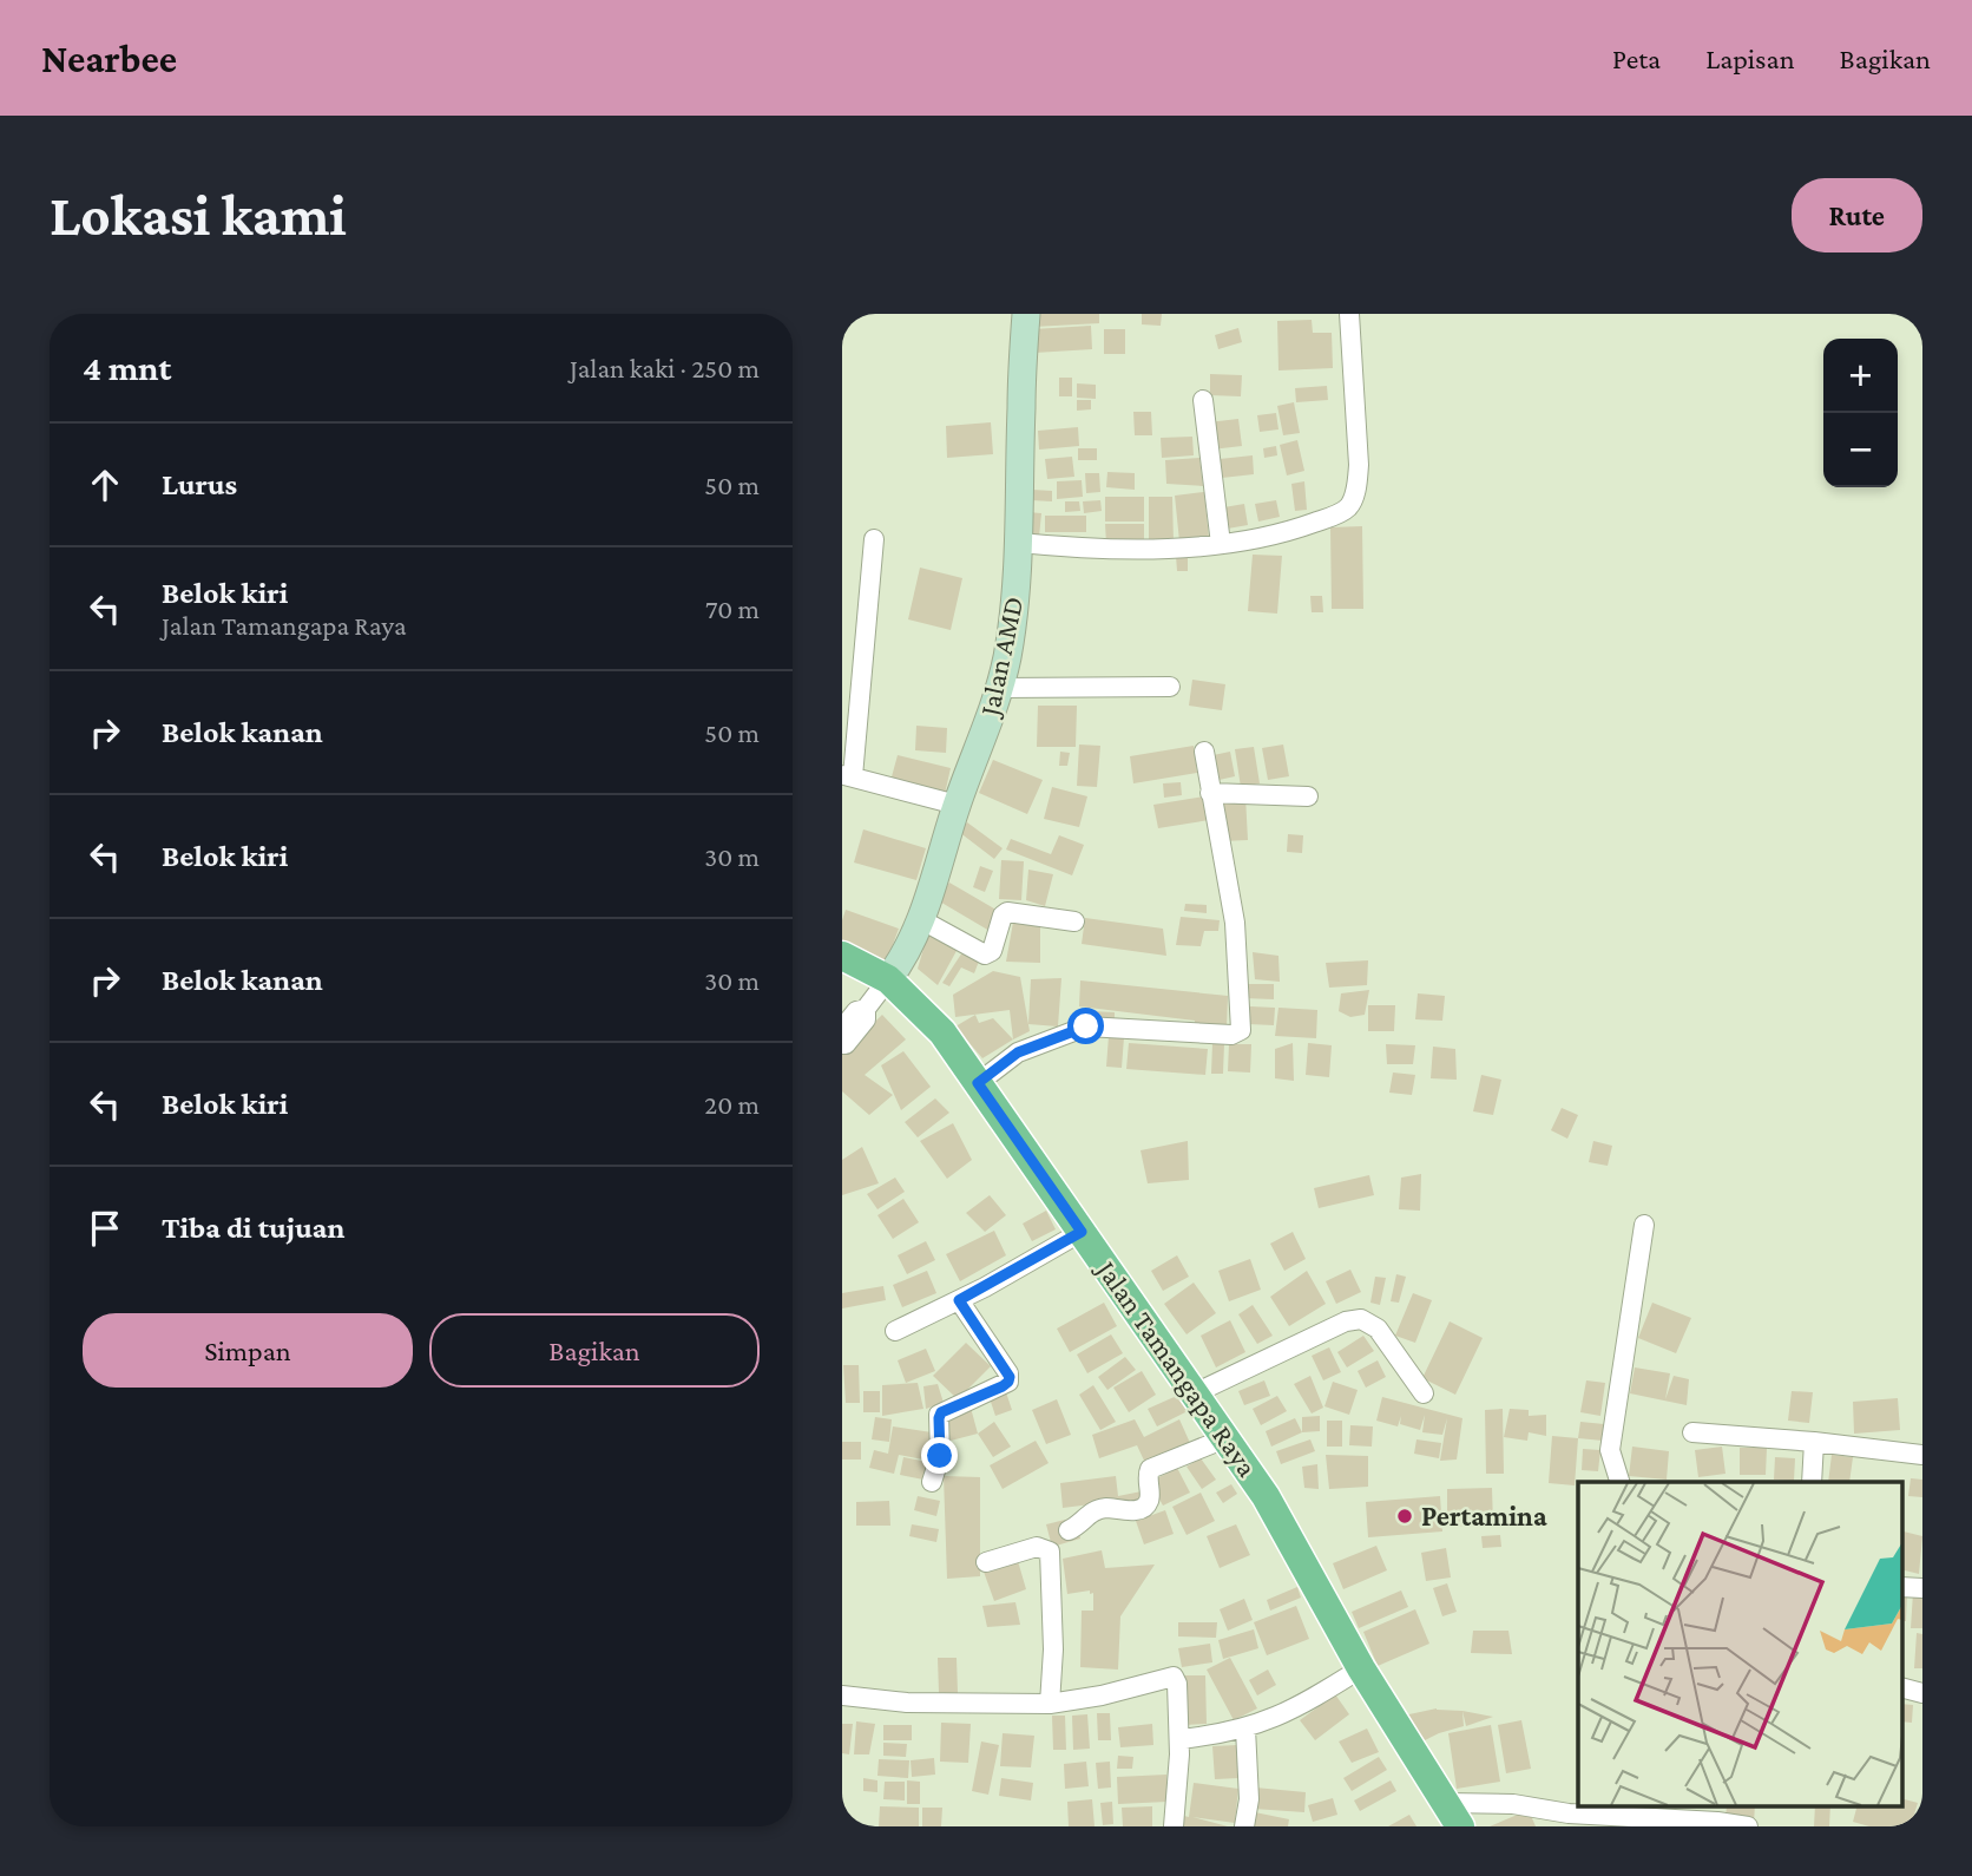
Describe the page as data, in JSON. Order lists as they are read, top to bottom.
{
  "streets": {
    "main road": ["Jalan Tamangapa Raya"],
    "street": ["Jalan AMD"]
  },
  "crossings": [
    ["Jalan AMD", "Jalan Tamangapa Raya"]
  ],
  "places": ["Pertamina"],
  "page": {
    "header": "Nearbee",
    "nav": ["Peta", "Lapisan", "Bagikan"],
    "buttons": [
      "Rute",
      ["Simpan", "Bagikan"]
    ],
    "title": "Lokasi kami",
    "heading": ["4 mnt", "Jalan kaki · 250 m"],
    "map_buttons": ["+", "−"],
    "list": [
      ["Lurus", "50 m"],
      ["Belok kiri", "Jalan Tamangapa Raya", "70 m"],
      ["Belok kanan", "50 m"],
      ["Belok kiri", "30 m"],
      ["Belok kanan", "30 m"],
      ["Belok kiri", "20 m"],
      "Tiba di tujuan"
    ]
  }
}
